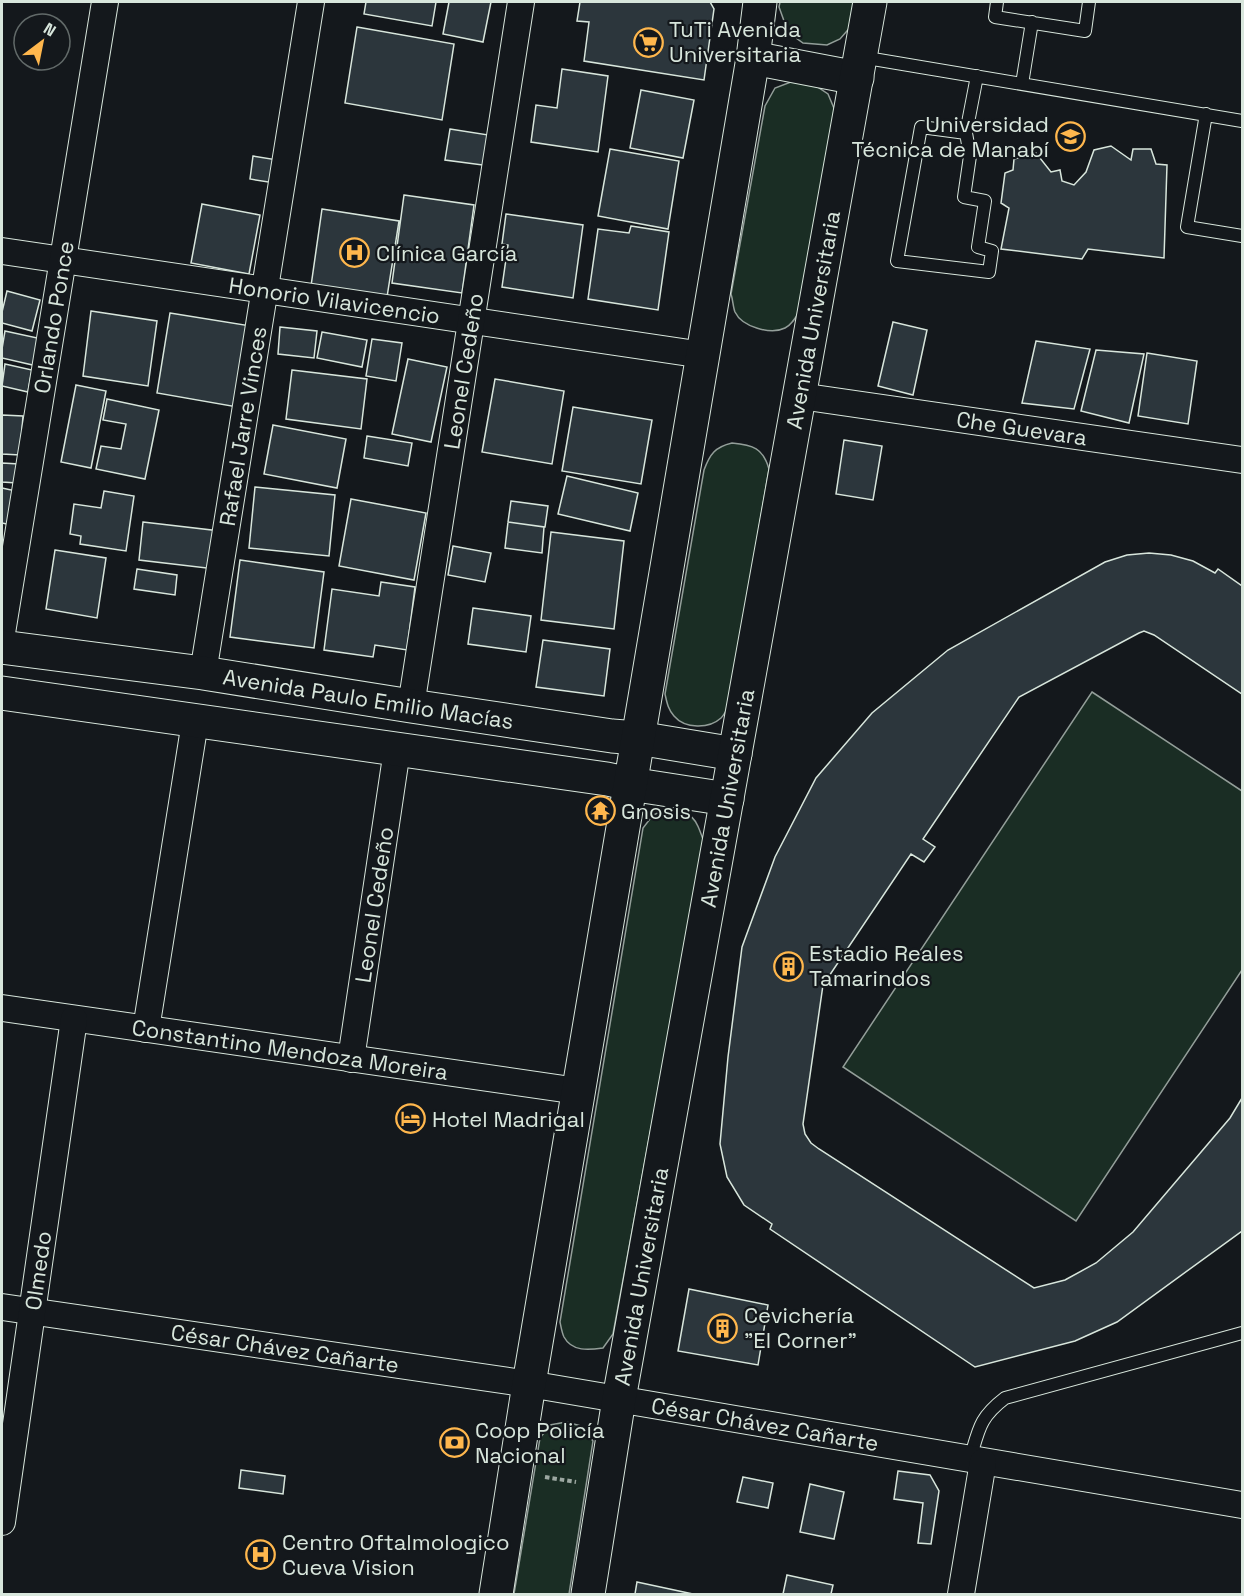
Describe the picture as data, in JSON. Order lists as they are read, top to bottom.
{
  "streets": {
    "main road": ["Avenida Universitaria", "Avenida Paulo Emilio Macías"],
    "street": [
      "Honorio Vilavicencio",
      "Orlando Ponce",
      "Leonel Cedeño",
      "Rafael Jarre Vinces",
      "Che Guevara",
      "Constantino Mendoza Moreira",
      "Olmedo",
      "César Chávez Cañarte"
    ]
  },
  "crossings": [
    ["Honorio Vilavicencio", "Orlando Ponce"],
    ["Honorio Vilavicencio", "Leonel Cedeño"],
    ["Honorio Vilavicencio", "Rafael Jarre Vinces"],
    ["Avenida Universitaria", "Che Guevara"],
    ["Avenida Universitaria", "Avenida Paulo Emilio Macías"],
    ["Avenida Universitaria", "César Chávez Cañarte"],
    ["Leonel Cedeño", "Avenida Paulo Emilio Macías"],
    ["Leonel Cedeño", "Constantino Mendoza Moreira"],
    ["Rafael Jarre Vinces", "Avenida Paulo Emilio Macías"],
    ["Constantino Mendoza Moreira", "Olmedo"],
    ["Olmedo", "César Chávez Cañarte"]
  ],
  "places": {
    "supermarket": ["TuTi Avenida Universitaria"],
    "school or university": ["Universidad Técnica de Manabí"],
    "hospital": ["Clínica García", "Centro Oftalmologico Cueva Vision"],
    "temple": ["Gnosis"],
    "building": ["Estadio Reales Tamarindos", "Cevichería \"El Corner\""],
    "hotel": ["Hotel Madrigal"],
    "bank": ["Coop Policía Nacional"]
  },
  "north": "top right"
}
